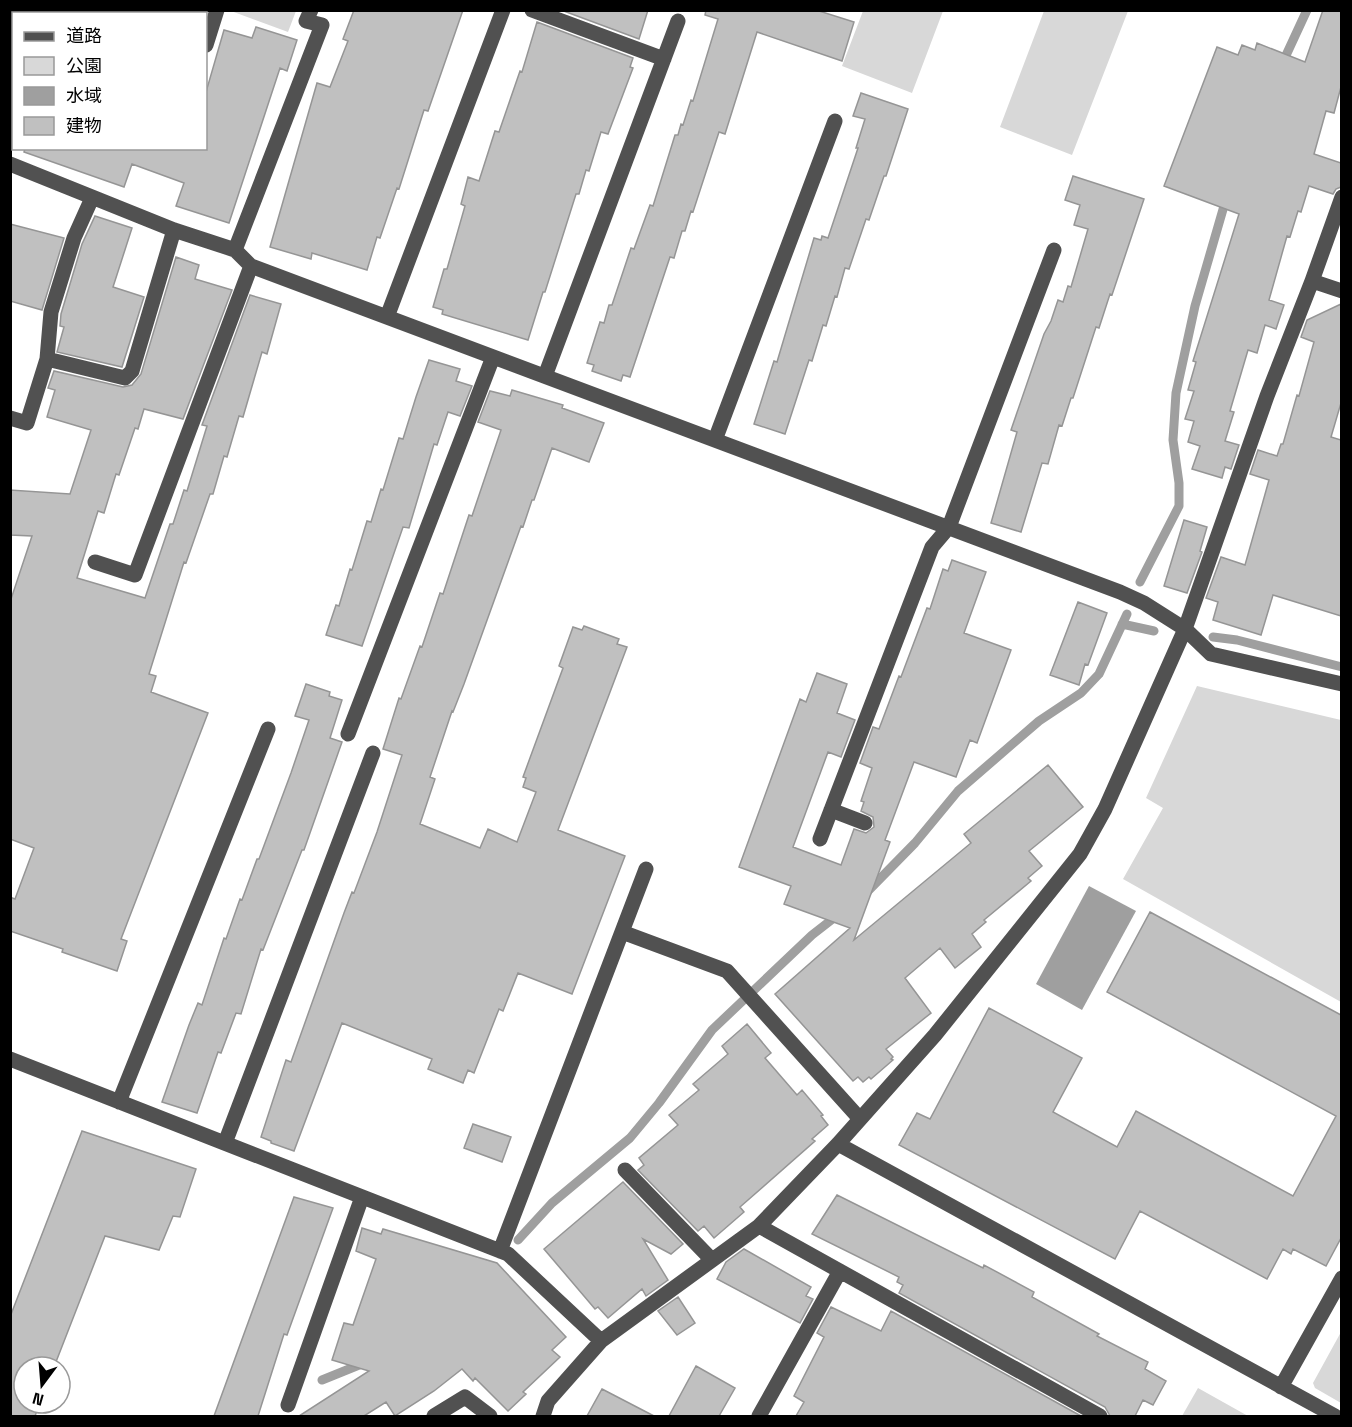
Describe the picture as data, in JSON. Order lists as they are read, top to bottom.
{
  "legend": [
    "道路",
    "公園",
    "水域",
    "建物"
  ],
  "north": "bottom"
}
